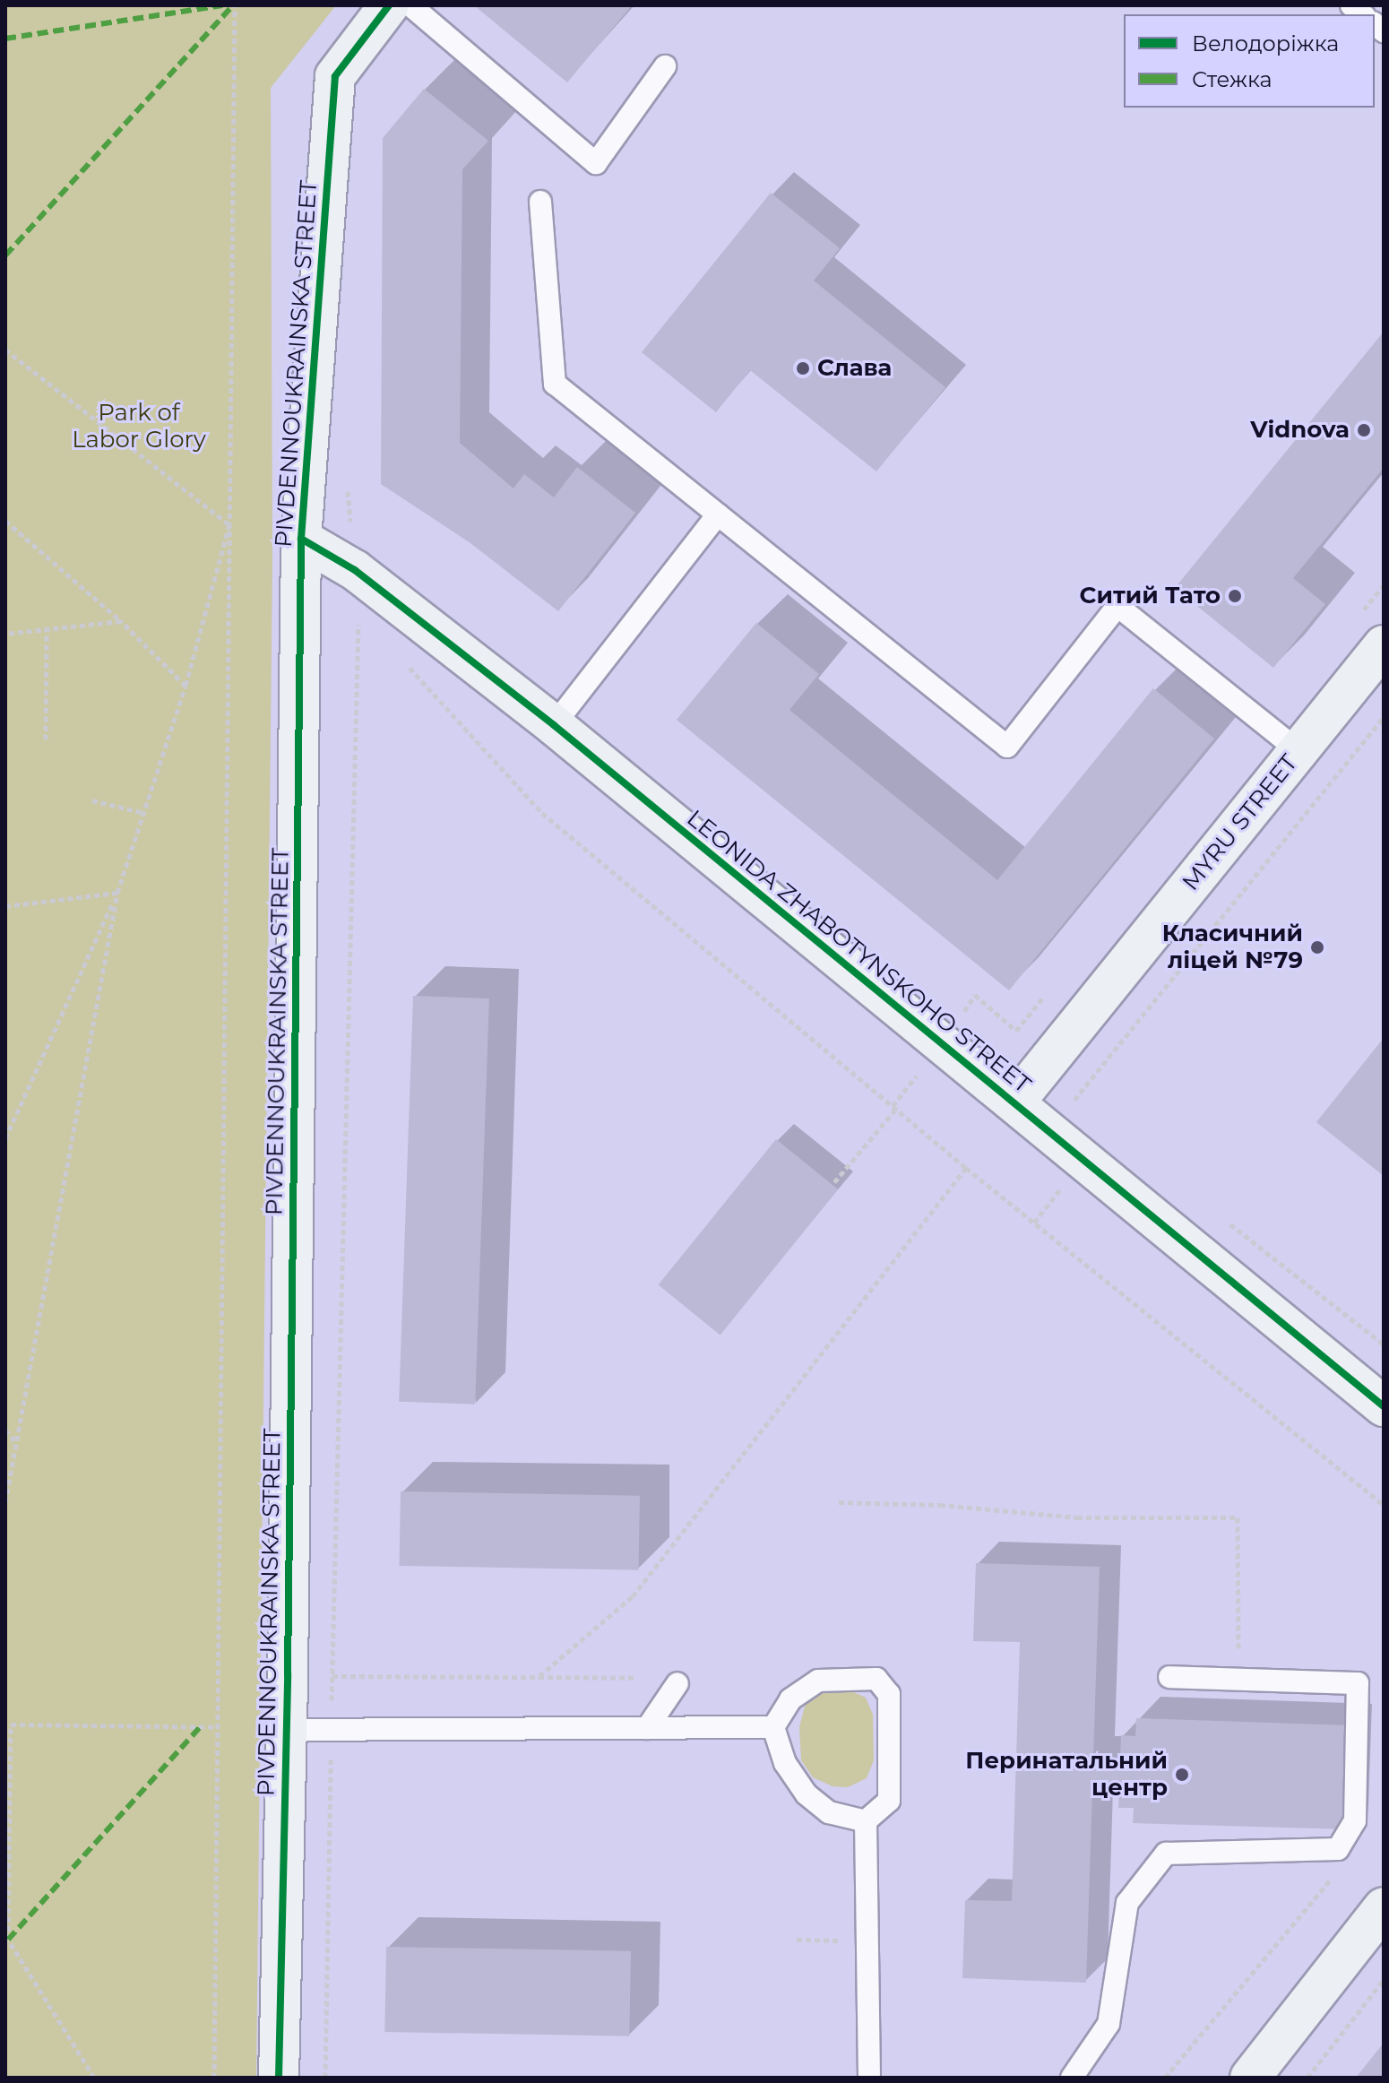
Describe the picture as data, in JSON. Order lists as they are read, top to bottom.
{
  "streets": {
    "street": ["PIVDENNOUKRAINSKA STREET", "MYRU STREET", "LEONIDA ZHABOTYNSKOHO STREET"]
  },
  "crossings": [
    ["PIVDENNOUKRAINSKA STREET", "LEONIDA ZHABOTYNSKOHO STREET"],
    ["MYRU STREET", "LEONIDA ZHABOTYNSKOHO STREET"]
  ],
  "parks": ["Park of Labor Glory"],
  "places": [
    "Слава",
    "Vidnova",
    "Ситий Тато",
    "Класичний ліцей №79",
    "Перинатальний центр"
  ],
  "legend": ["Велодоріжка", "Стежка"]
}
